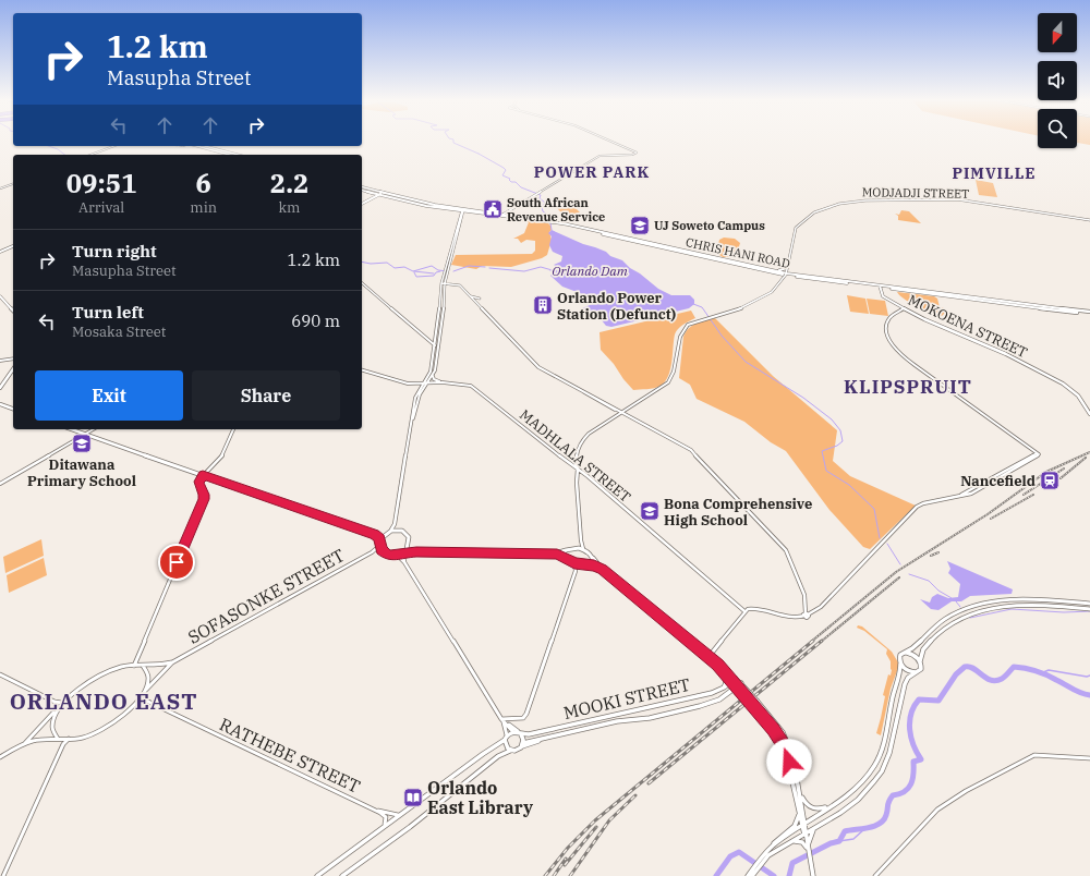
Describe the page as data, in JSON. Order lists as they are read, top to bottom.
{
  "streets": {
    "main road": [
      "CHRIS HANI ROAD",
      "MOKOENA STREET",
      "SOFASONKE STREET",
      "MOOKI STREET"
    ],
    "street": ["MODJADJI STREET", "MADHLALA STREET", "RATHEBE STREET"]
  },
  "crossings": [
    ["MODJADJI STREET", "CHRIS HANI ROAD"],
    ["CHRIS HANI ROAD", "MOKOENA STREET"],
    ["SOFASONKE STREET", "MOOKI STREET"]
  ],
  "districts": [
    "POWER PARK",
    "PIMVILLE",
    "KLIPSPRUIT",
    "ORLANDO EAST"
  ],
  "water": ["Orlando Dam"],
  "places": {
    "public building": ["South African Revenue Service"],
    "school or university": ["UJ Soweto Campus", "Ditawana Primary School", "Bona Comprehensive High School"],
    "building": ["Orlando Power Station (Defunct)"],
    "station": ["Nancefield"],
    "library": ["Orlando East Library"]
  },
  "north": "bottom",
  "page": {
    "turn": ["1.2 km", "Masupha Street"],
    "eta": [
      "09:51",
      "Arrival",
      "6",
      "min",
      "2.2",
      "km"
    ],
    "list": [
      {
        "name": "Turn right",
        "note": "Masupha Street",
        "value": "1.2 km"
      },
      {
        "name": "Turn left",
        "note": "Mosaka Street",
        "value": "690 m"
      }
    ],
    "buttons": ["Exit", "Share"]
  }
}
